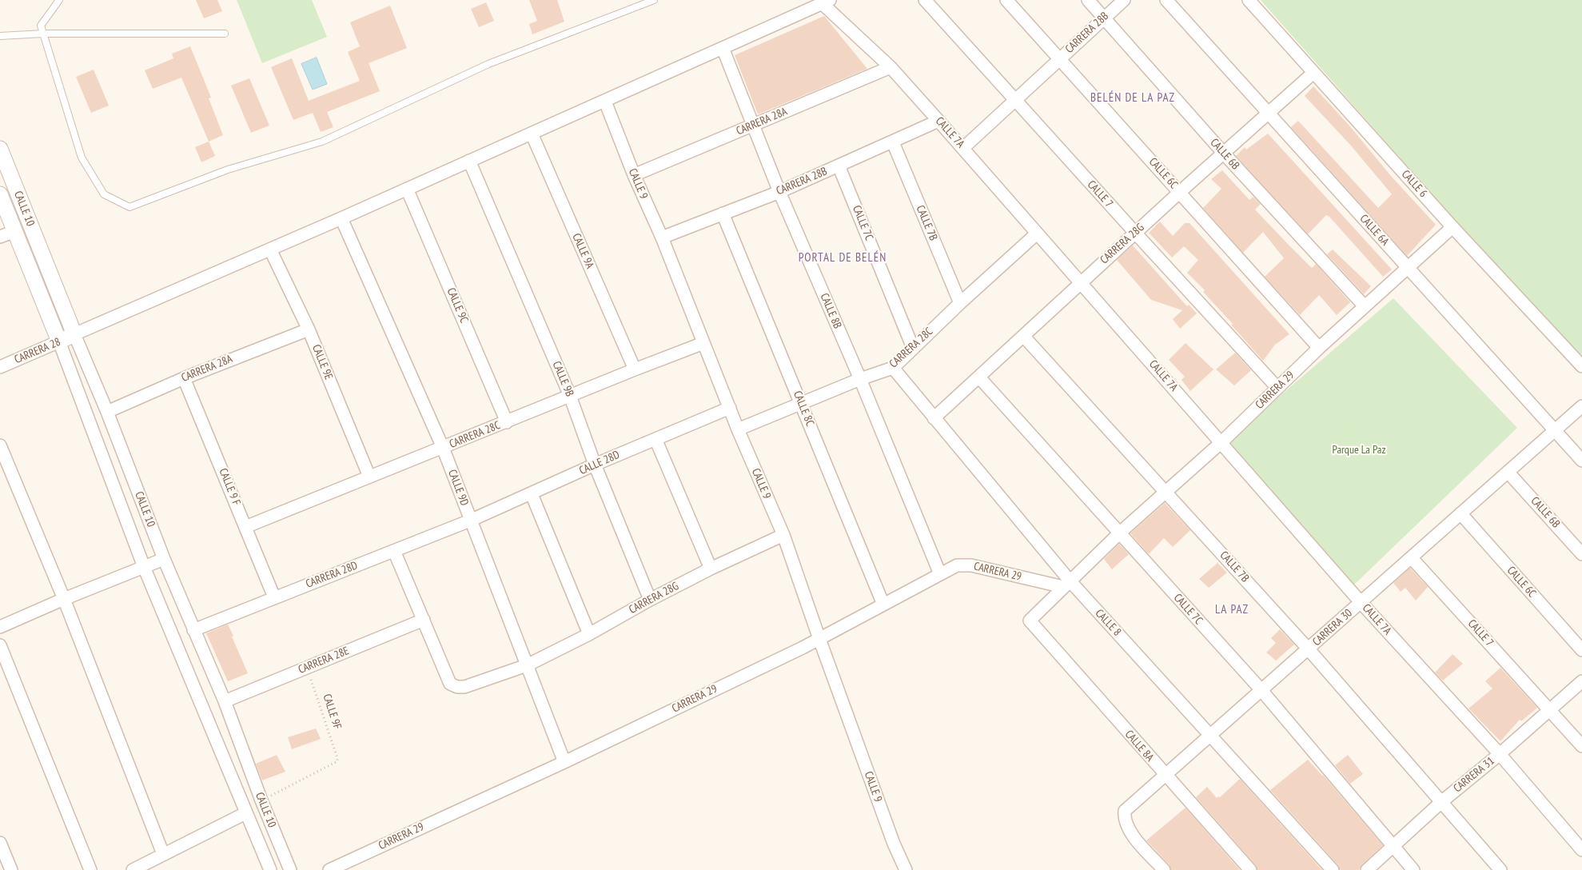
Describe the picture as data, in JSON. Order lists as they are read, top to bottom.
{
  "streets": {
    "street": [
      "CARRERA 28B",
      "CARRERA 28A",
      "CALLE 7A",
      "CALLE 6B",
      "CALLE 6C",
      "CALLE 9",
      "CALLE 6",
      "CALLE 7",
      "CALLE 10",
      "CALLE 7C",
      "CALLE 7B",
      "CALLE 6A",
      "CARRERA 28G",
      "CALLE 9A",
      "CALLE 9C",
      "CALLE 8B",
      "CARRERA 28C",
      "CARRERA 28",
      "CALLE 9E",
      "CALLE 9B",
      "CARRERA 29",
      "CALLE 8C",
      "CALLE 28D",
      "CALLE 9 F",
      "CALLE 9D",
      "CARRERA 28D",
      "CALLE 8",
      "CARRERA 30",
      "CARRERA 28E",
      "CALLE 8A",
      "CARRERA 31"
    ],
    "path": ["CALLE 9F"]
  },
  "crossings": [
    ["CARRERA 28B", "CALLE 7A"],
    ["CARRERA 28B", "CALLE 6B"],
    ["CARRERA 28B", "CALLE 6C"],
    ["CARRERA 28B", "CALLE 9"],
    ["CARRERA 28B", "CALLE 7"],
    ["CARRERA 28B", "CALLE 7C"],
    ["CARRERA 28B", "CALLE 7B"],
    ["CARRERA 28B", "CALLE 8B"],
    ["CARRERA 28B", "CALLE 8C"],
    ["CARRERA 28A", "CALLE 7A"],
    ["CARRERA 28A", "CALLE 9"],
    ["CARRERA 28A", "CALLE 10"],
    ["CARRERA 28A", "CALLE 8B"],
    ["CARRERA 28A", "CALLE 9E"],
    ["CARRERA 28A", "CALLE 9 F"],
    ["CALLE 7A", "CARRERA 28G"],
    ["CALLE 7A", "CARRERA 28C"],
    ["CALLE 7A", "CARRERA 29"],
    ["CALLE 7A", "CARRERA 30"],
    ["CALLE 7A", "CARRERA 31"],
    ["CALLE 6B", "CARRERA 28G"],
    ["CALLE 6B", "CARRERA 29"],
    ["CALLE 6B", "CARRERA 30"],
    ["CALLE 6C", "CARRERA 28G"],
    ["CALLE 6C", "CARRERA 29"],
    ["CALLE 6C", "CARRERA 30"],
    ["CALLE 9", "CARRERA 28G"],
    ["CALLE 9", "CARRERA 28C"],
    ["CALLE 9", "CARRERA 29"],
    ["CALLE 9", "CALLE 28D"],
    ["CALLE 6", "CARRERA 28G"],
    ["CALLE 6", "CARRERA 29"],
    ["CALLE 7", "CARRERA 28G"],
    ["CALLE 7", "CARRERA 29"],
    ["CALLE 7", "CARRERA 30"],
    ["CALLE 7", "CARRERA 31"],
    ["CALLE 10", "CARRERA 28"],
    ["CALLE 10", "CARRERA 28D"],
    ["CALLE 10", "CARRERA 28E"],
    ["CALLE 10", "CALLE 9F"],
    ["CALLE 7C", "CARRERA 28G"],
    ["CALLE 7C", "CARRERA 28C"],
    ["CALLE 7C", "CARRERA 29"],
    ["CALLE 7C", "CARRERA 30"],
    ["CALLE 7C", "CARRERA 31"],
    ["CALLE 7B", "CARRERA 28G"],
    ["CALLE 7B", "CARRERA 28C"],
    ["CALLE 7B", "CARRERA 29"],
    ["CALLE 7B", "CARRERA 30"],
    ["CALLE 7B", "CARRERA 31"],
    ["CALLE 6A", "CARRERA 28G"],
    ["CALLE 6A", "CARRERA 29"],
    ["CALLE 6A", "CARRERA 30"],
    ["CARRERA 28G", "CALLE 9B"],
    ["CARRERA 28G", "CALLE 9D"],
    ["CARRERA 28G", "CALLE 8"],
    ["CARRERA 28G", "CARRERA 28E"],
    ["CALLE 9A", "CARRERA 28C"],
    ["CALLE 9C", "CARRERA 28C"],
    ["CALLE 8B", "CARRERA 28C"],
    ["CALLE 8B", "CARRERA 29"],
    ["CARRERA 28C", "CALLE 9E"],
    ["CARRERA 28C", "CALLE 9B"],
    ["CARRERA 28C", "CALLE 8C"],
    ["CARRERA 28C", "CALLE 9 F"],
    ["CARRERA 28C", "CALLE 9D"],
    ["CARRERA 28C", "CALLE 8"],
    ["CALLE 9B", "CALLE 28D"],
    ["CARRERA 29", "CALLE 8C"],
    ["CARRERA 29", "CALLE 9D"],
    ["CARRERA 29", "CALLE 8"],
    ["CARRERA 29", "CALLE 8A"],
    ["CALLE 28D", "CALLE 9D"],
    ["CALLE 28D", "CARRERA 28D"],
    ["CALLE 9 F", "CARRERA 28D"],
    ["CALLE 9D", "CARRERA 28D"],
    ["CALLE 8", "CARRERA 30"],
    ["CARRERA 30", "CALLE 8A"],
    ["CARRERA 28E", "CALLE 9F"]
  ],
  "districts": ["BELÉN DE LA PAZ", "PORTAL DE BELÉN", "LA PAZ"],
  "parks": ["Parque La Paz"]
}
